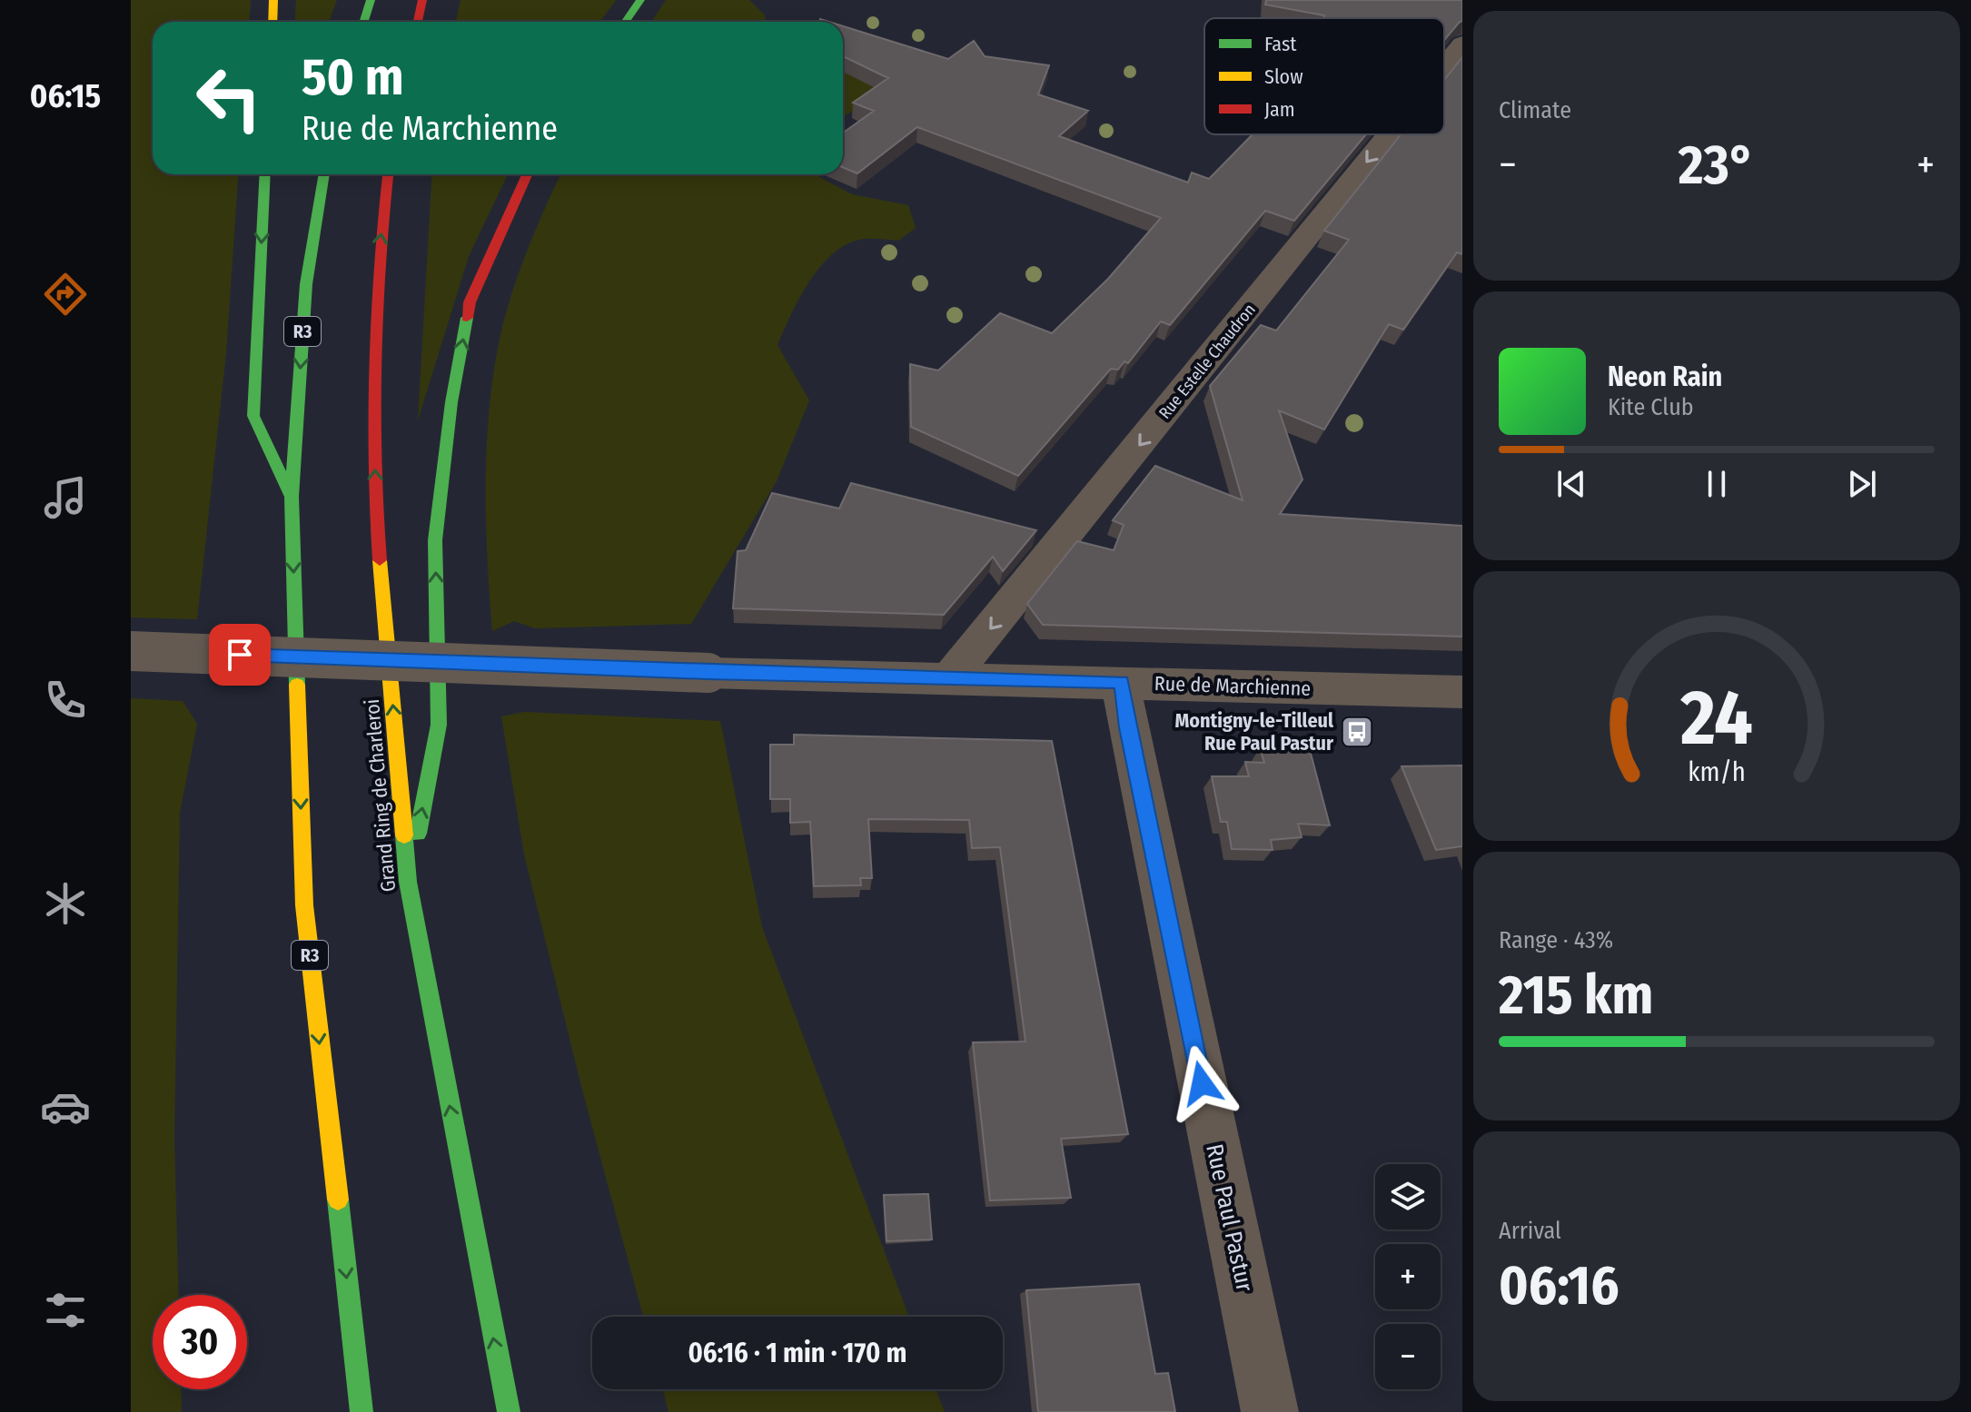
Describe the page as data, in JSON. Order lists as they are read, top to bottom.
{
  "streets": {
    "highway": ["R3", "Grand Ring de Charleroi"],
    "street": ["Rue Estelle Chaudron", "Rue de Marchienne", "Rue Paul Pastur"]
  },
  "crossings": [
    ["Rue Estelle Chaudron", "Rue de Marchienne"],
    ["Rue de Marchienne", "Rue Paul Pastur"]
  ],
  "one_way": ["Rue Estelle Chaudron"],
  "places": {
    "bus stop": ["Montigny-le-Tilleul Rue Paul Pastur"]
  },
  "legend": ["Fast", "Slow", "Jam"],
  "page": {
    "tabs": "06:15",
    "tile": [
      "Climate",
      ["Range · 43%", "215 km"],
      ["Arrival", "06:16"]
    ],
    "turn": ["50 m", "Rue de Marchienne"],
    "heat": ["−", "23°", "+"],
    "song": ["Neon Rain", "Kite Club"],
    "map_buttons": ["+", "−"],
    "limit": "30",
    "trip": "06:16 · 1 min · 170 m",
    "gauge": ["24", "km/h"]
  }
}
